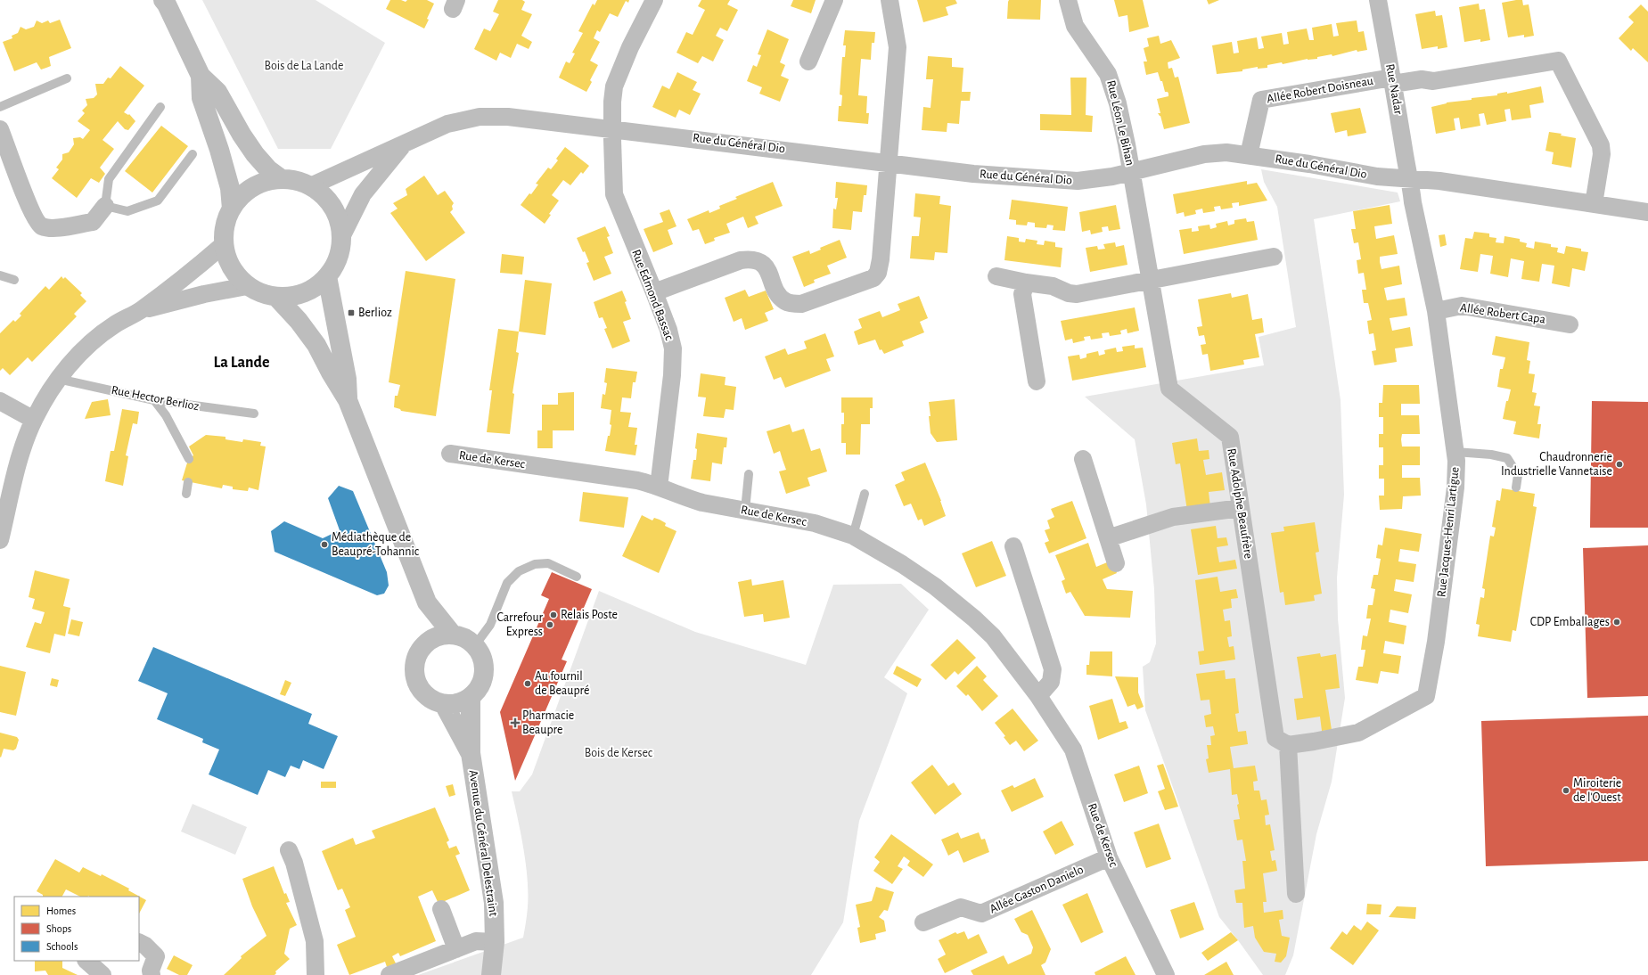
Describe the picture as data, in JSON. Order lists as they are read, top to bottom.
{
  "streets": {
    "street": [
      "Rue Nadar",
      "Allée Robert Doisneau",
      "Rue Léon Le Bihan",
      "Rue du Général Dio",
      "Rue Edmond Bassac",
      "Allée Robert Capa",
      "Rue de Kersec",
      "Rue Adolphe Beaufrère",
      "Rue Jacques-Henri Lartigue",
      "Avenue du Général Delestraint",
      "Allée Gaston Danielo"
    ],
    "lane": ["Rue Hector Berlioz"]
  },
  "crossings": [
    ["Rue Nadar", "Allée Robert Doisneau"],
    ["Rue Nadar", "Rue du Général Dio"],
    ["Rue Nadar", "Rue Jacques-Henri Lartigue"],
    ["Allée Robert Doisneau", "Rue du Général Dio"],
    ["Rue Léon Le Bihan", "Rue du Général Dio"],
    ["Rue Léon Le Bihan", "Rue Adolphe Beaufrère"],
    ["Rue du Général Dio", "Rue Edmond Bassac"],
    ["Rue du Général Dio", "Rue Adolphe Beaufrère"],
    ["Rue du Général Dio", "Rue Jacques-Henri Lartigue"],
    ["Rue Edmond Bassac", "Rue de Kersec"],
    ["Allée Robert Capa", "Rue Jacques-Henri Lartigue"],
    ["Rue de Kersec", "Allée Gaston Danielo"],
    ["Rue Adolphe Beaufrère", "Rue Jacques-Henri Lartigue"]
  ],
  "districts": ["La Lande"],
  "parks": ["Bois de La Lande", "Bois de Kersec"],
  "places": {
    "transit": ["Berlioz"],
    "other": [
      "Chaudronnerie Industrielle Vannetaise",
      "Médiathèque de Beaupré-Tohannic",
      "Relais Poste",
      "CDP Emballages",
      "Carrefour Express",
      "Au fournil de Beaupré",
      "Miroiterie de l'Ouest"
    ],
    "health": ["Pharmacie Beaupre"]
  },
  "legend": ["Homes", "Shops", "Schools"]
}
